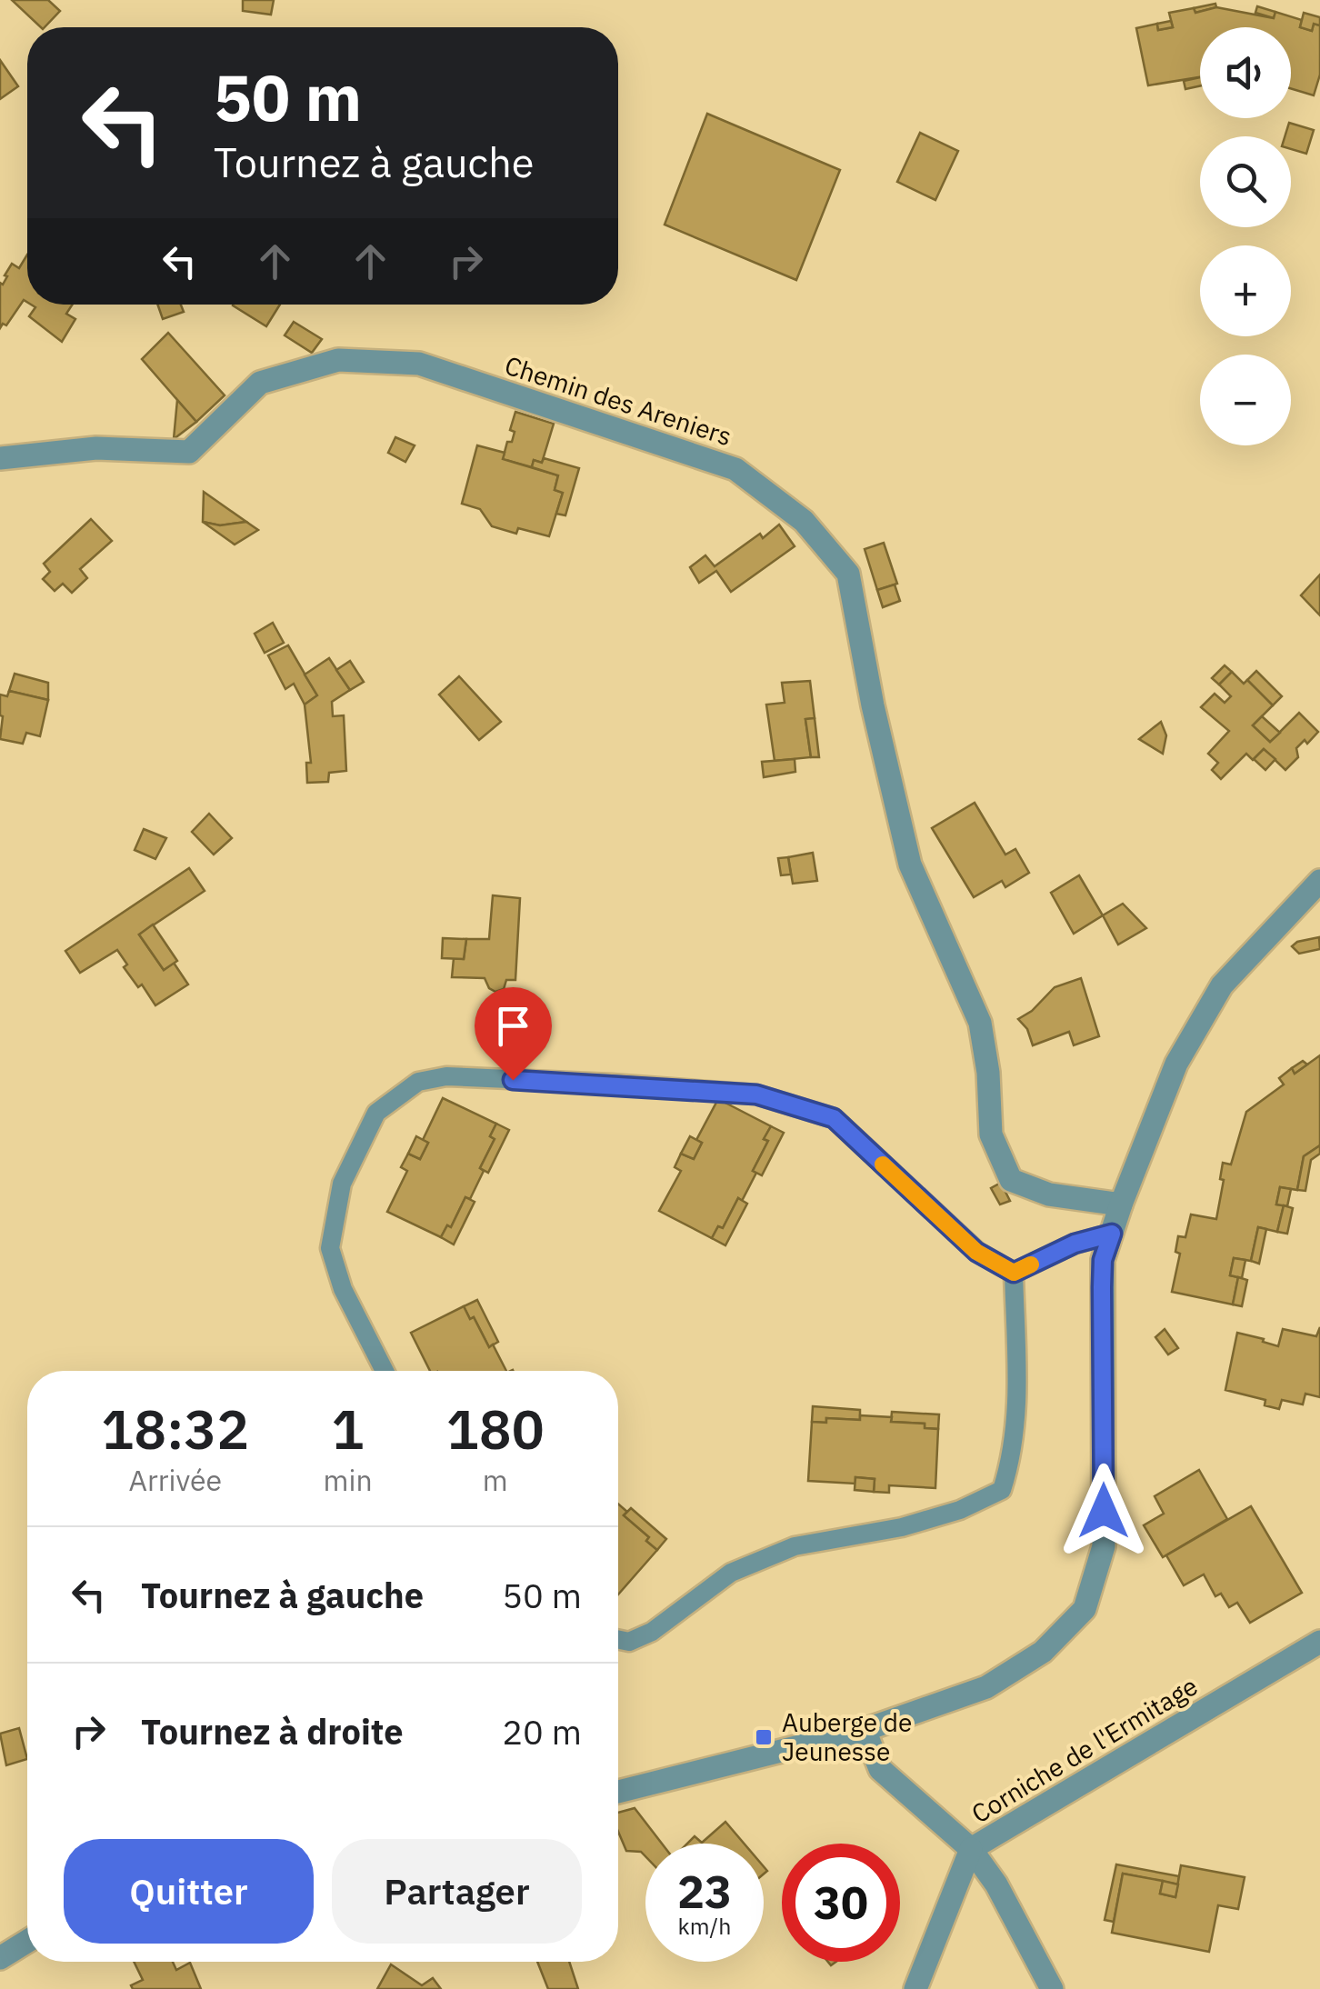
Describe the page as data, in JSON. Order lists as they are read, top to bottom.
{
  "streets": {
    "street": ["Chemin des Areniers", "Corniche de l'Ermitage"]
  },
  "places": {
    "transit": ["Auberge de Jeunesse"]
  },
  "page": {
    "map_buttons": ["+", "−"],
    "turn": ["50 m", "Tournez à gauche"],
    "eta": [
      "18:32",
      "Arrivée",
      "1",
      "min",
      "180",
      "m"
    ],
    "list": [
      {
        "name": "Tournez à gauche",
        "value": "50 m"
      },
      {
        "name": "Tournez à droite",
        "value": "20 m"
      }
    ],
    "buttons": ["Quitter", "Partager"],
    "speed": "23 km/h",
    "limit": "30"
  }
}
